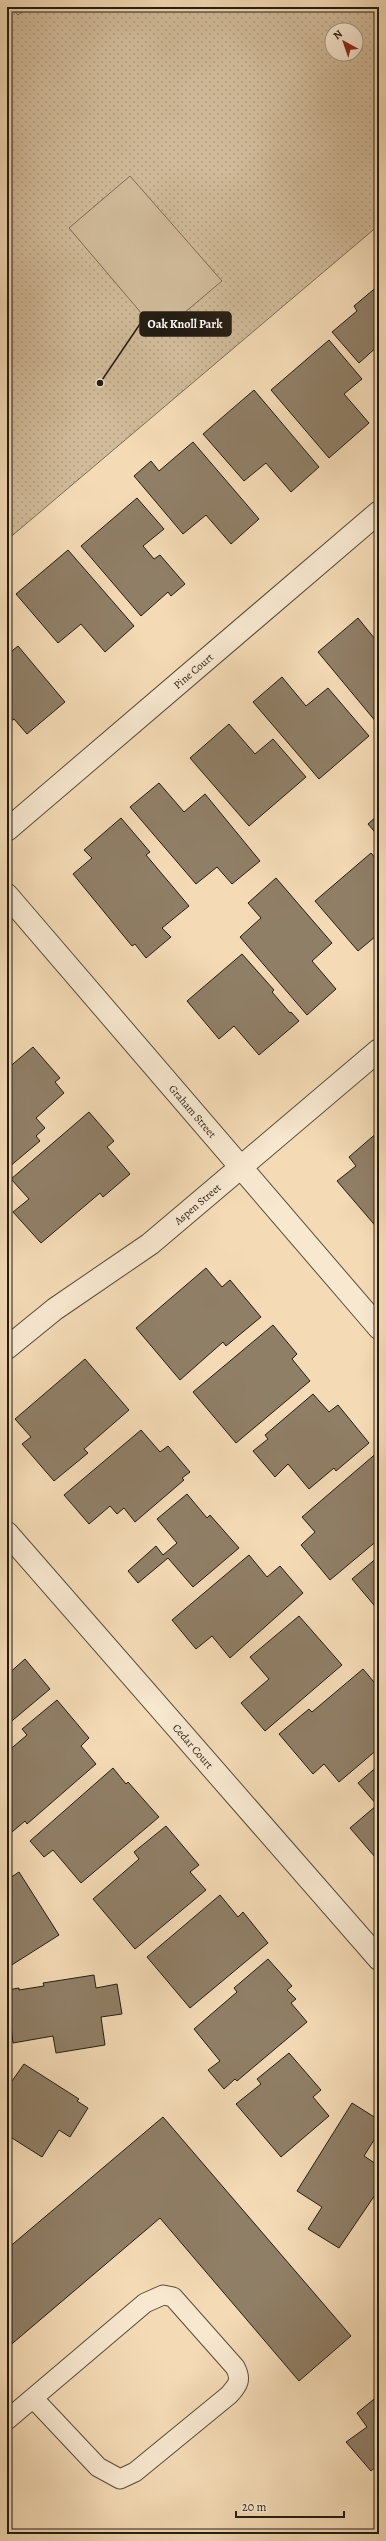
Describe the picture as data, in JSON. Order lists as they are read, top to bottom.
{
  "streets": {
    "street": [
      "Pine Court",
      "Graham Street",
      "Aspen Street",
      "Cedar Court"
    ]
  },
  "crossings": [
    ["Graham Street", "Aspen Street"]
  ],
  "places": ["Oak Knoll Park"],
  "scale_bar": "20 m",
  "north": "top left"
}
